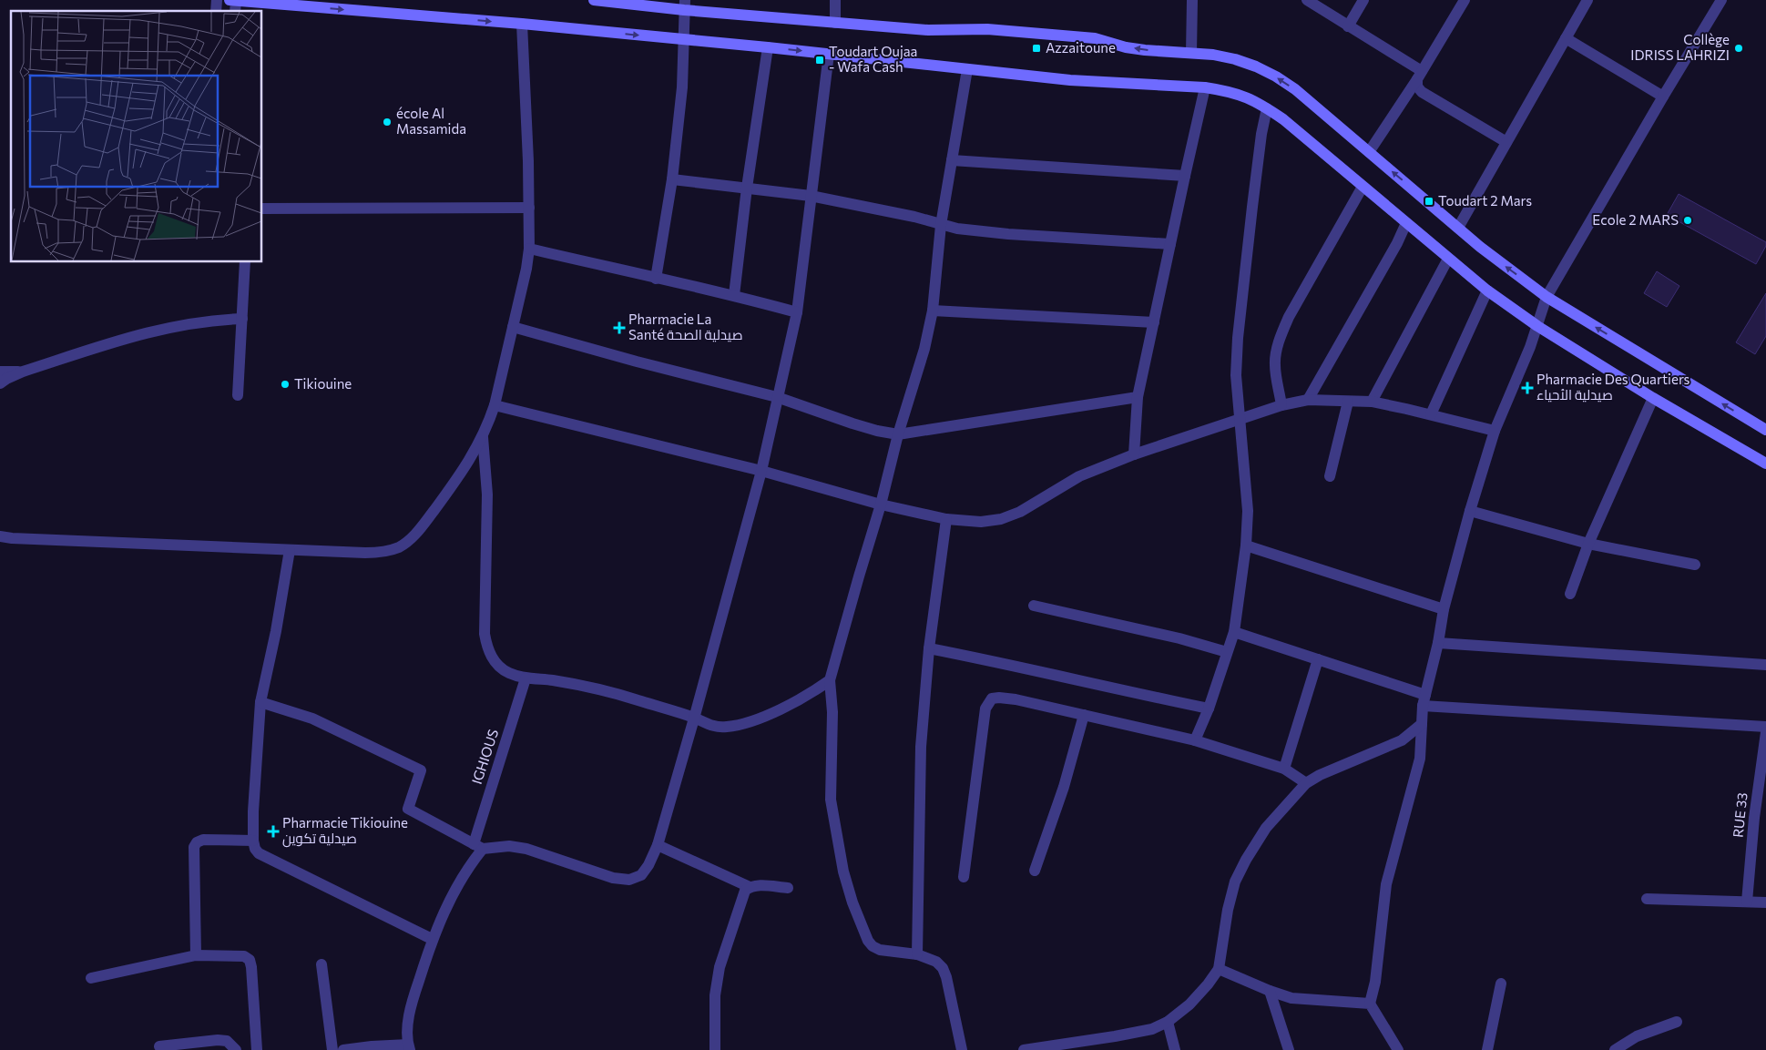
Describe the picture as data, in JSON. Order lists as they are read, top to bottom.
{
  "streets": {
    "street": ["IGHIOUS", "RUE 33"]
  },
  "places": {
    "transit": ["Azzaitoune", "Toudart Oujaa - Wafa Cash", "Toudart 2 Mars"],
    "other": [
      "Collège IDRISS LAHRIZI",
      "école Al Massamida",
      "Ecole 2 MARS",
      "Tikiouine"
    ],
    "health": ["Pharmacie La Santé صيدلية الصحة", "Pharmacie Des Quartiers صيدلية الأحياء", "Pharmacie Tikiouine صيدلية تكوين"]
  }
}
